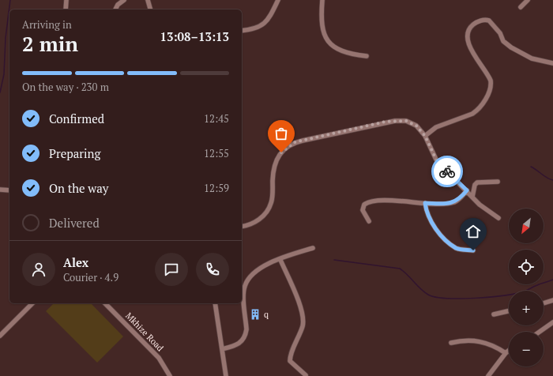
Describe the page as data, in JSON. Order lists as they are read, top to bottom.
{
  "streets": {
    "street": ["Mkhize Road"]
  },
  "places": {
    "building": ["q"]
  },
  "north": "bottom left",
  "page": {
    "heading": ["2 min", "Arriving in", "13:08–13:13"],
    "panel": ["Alex", "Courier · 4.9"],
    "bar": "On the way · 230 m",
    "list": [
      ["Confirmed", "12:45"],
      ["Preparing", "12:55"],
      ["On the way", "12:59"],
      "Delivered"
    ],
    "map_buttons": ["+", "−"]
  }
}
